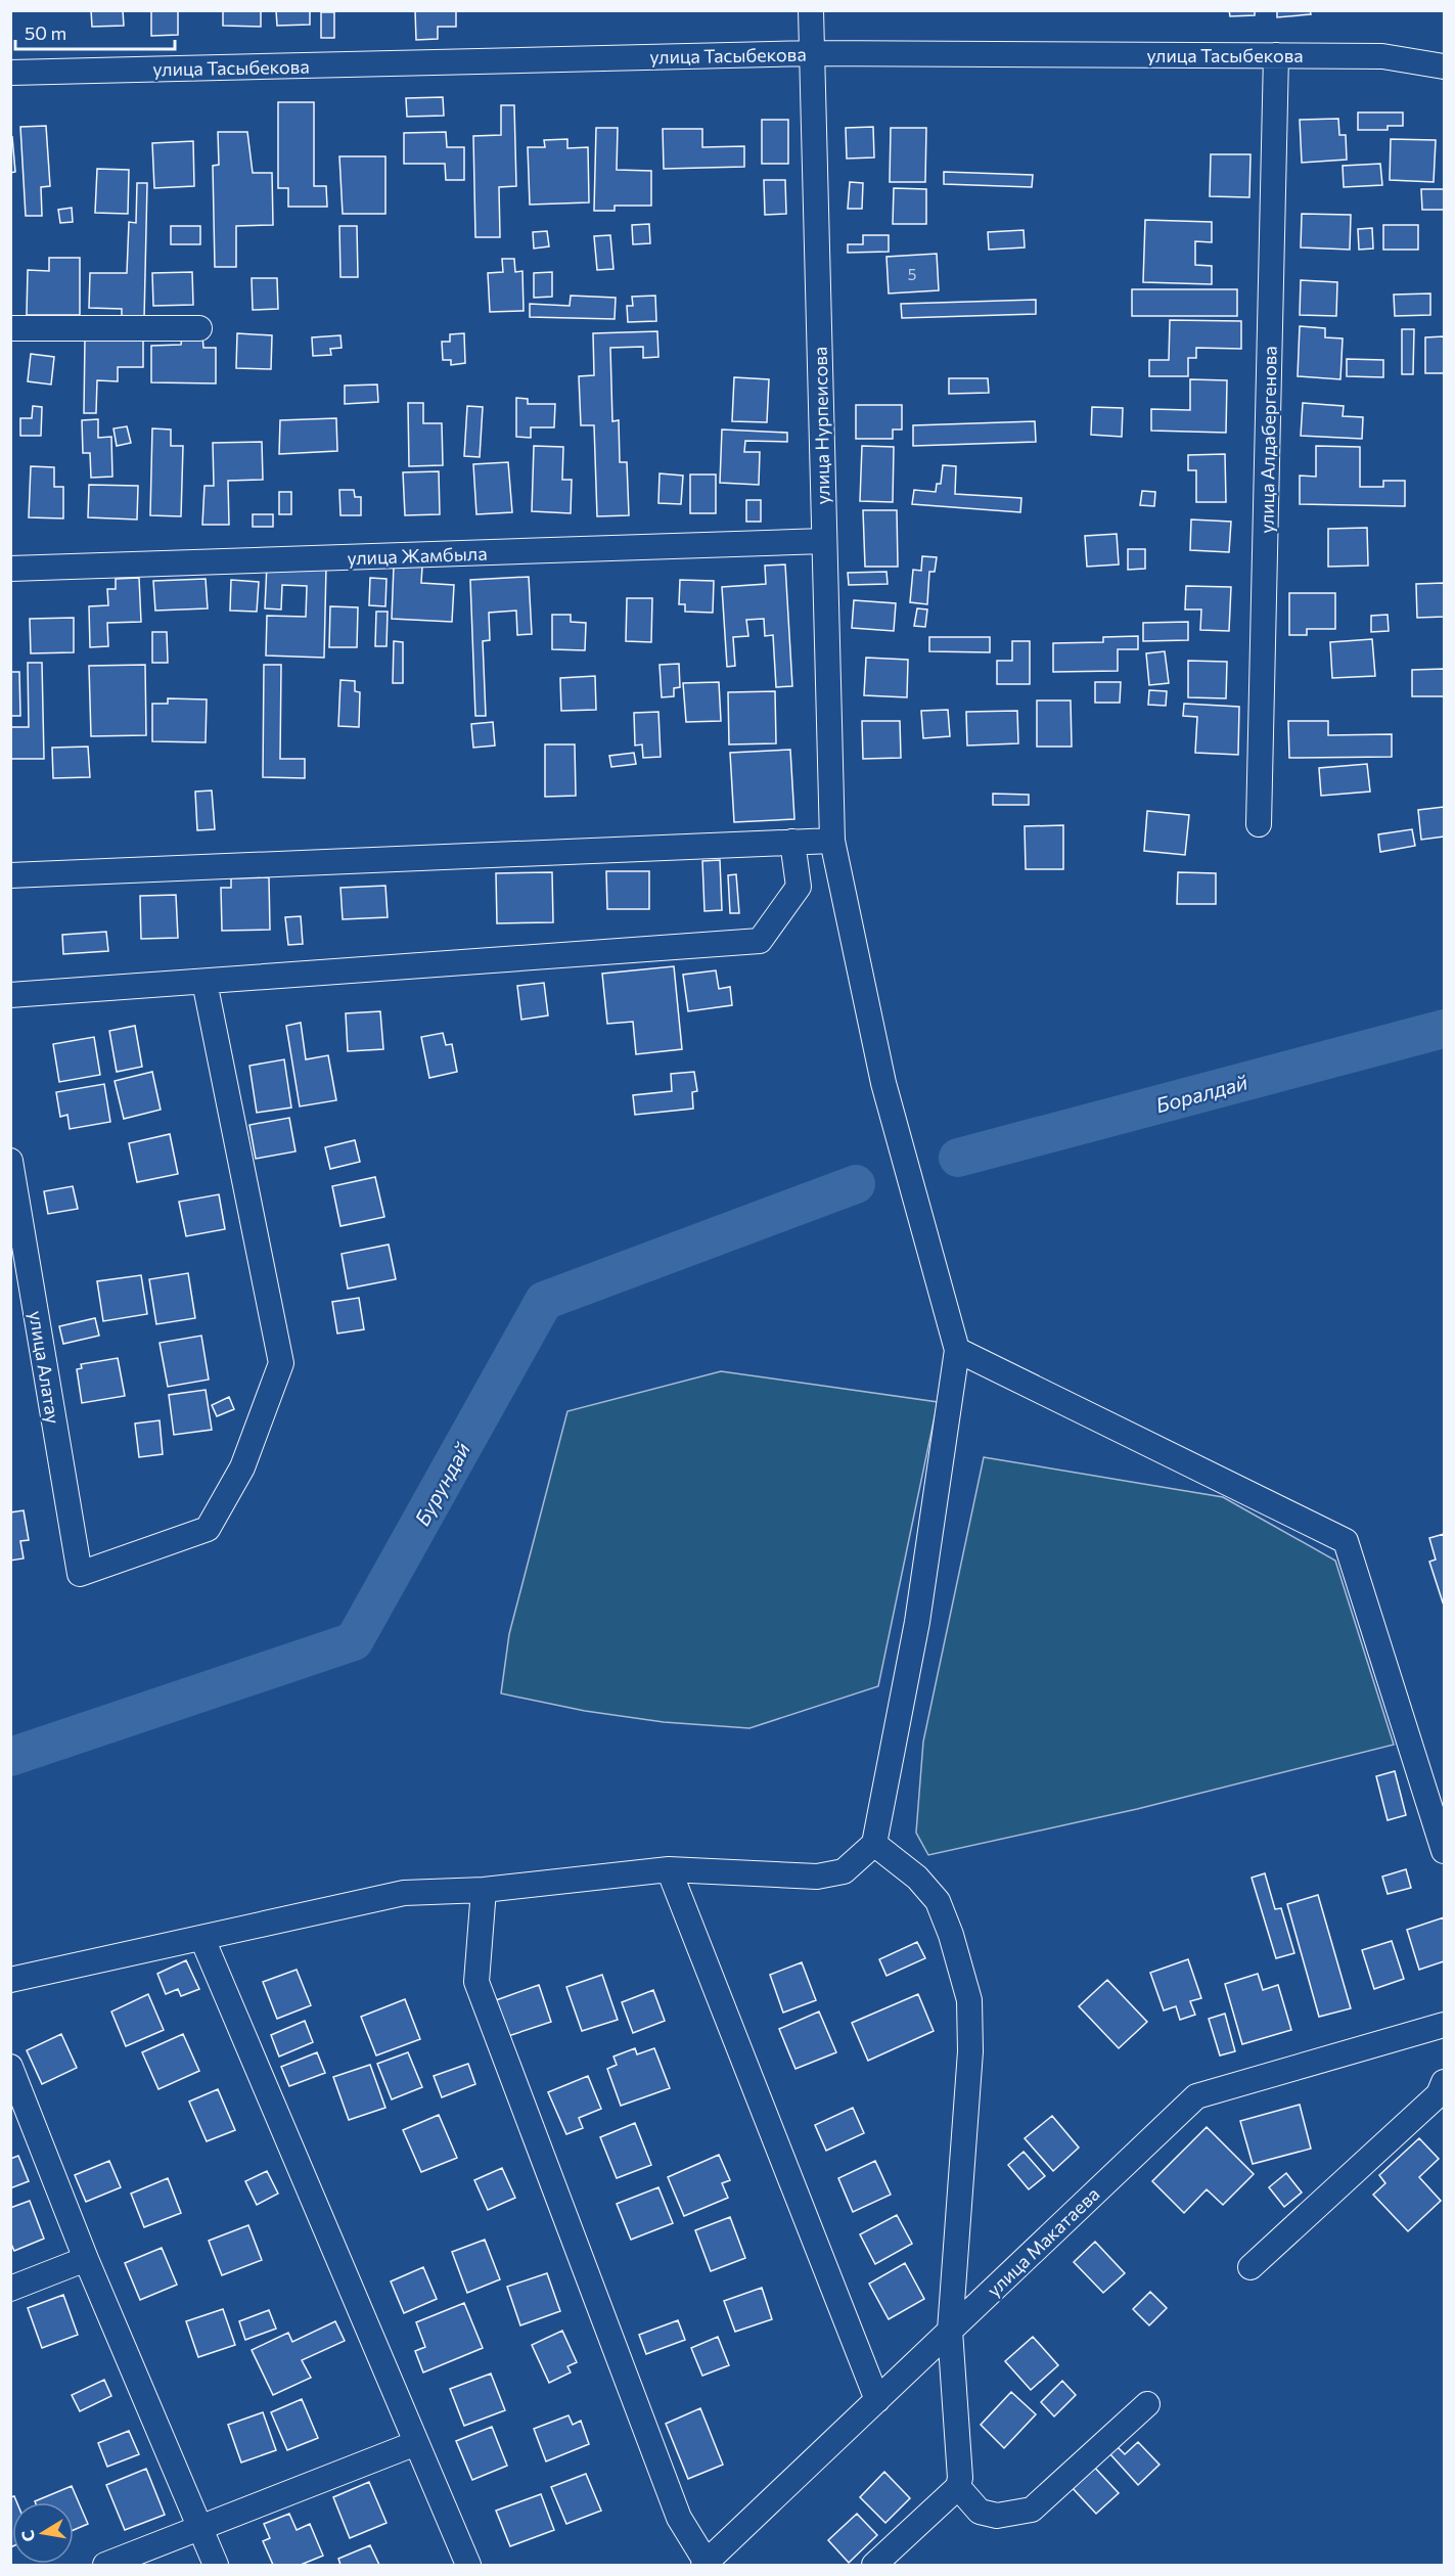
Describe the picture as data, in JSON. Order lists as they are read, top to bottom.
{
  "streets": {
    "street": [
      "улица Тасыбекова",
      "улица Нурпеисова",
      "улица Алдабергенова",
      "улица Жамбыла",
      "улица Алатау",
      "улица Макатаева"
    ]
  },
  "crossings": [
    ["улица Тасыбекова", "улица Нурпеисова"],
    ["улица Тасыбекова", "улица Алдабергенова"],
    ["улица Нурпеисова", "улица Жамбыла"]
  ],
  "water": ["Боралдай", "Бурундай"],
  "house_numbers": ["5"],
  "scale_bar": "50 m",
  "north": "left"
}
